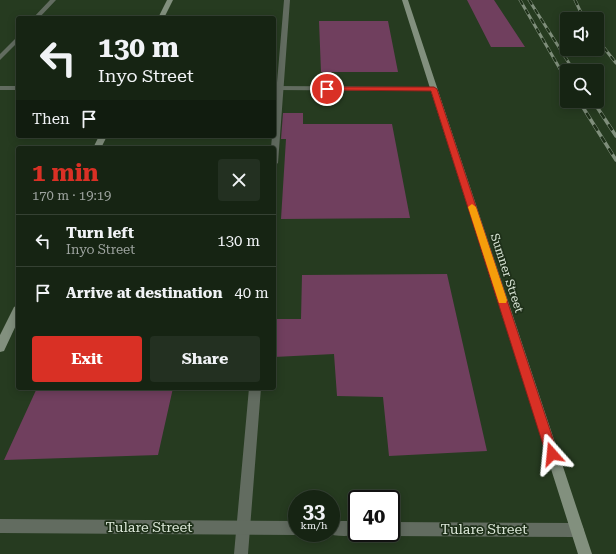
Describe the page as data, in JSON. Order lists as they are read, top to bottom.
{
  "streets": {
    "street": ["Sumner Street", "Tulare Street"]
  },
  "crossings": [
    ["Sumner Street", "Tulare Street"]
  ],
  "page": {
    "turn": ["130 m", "Inyo Street"],
    "then": "Then",
    "heading": ["1 min", "170 m · 19:19"],
    "list": [
      {
        "name": "Turn left",
        "note": "Inyo Street",
        "value": "130 m"
      },
      {
        "name": "Arrive at destination",
        "value": "40 m"
      }
    ],
    "buttons": ["Exit", "Share"],
    "speed": "33 km/h",
    "limit": "40"
  }
}
